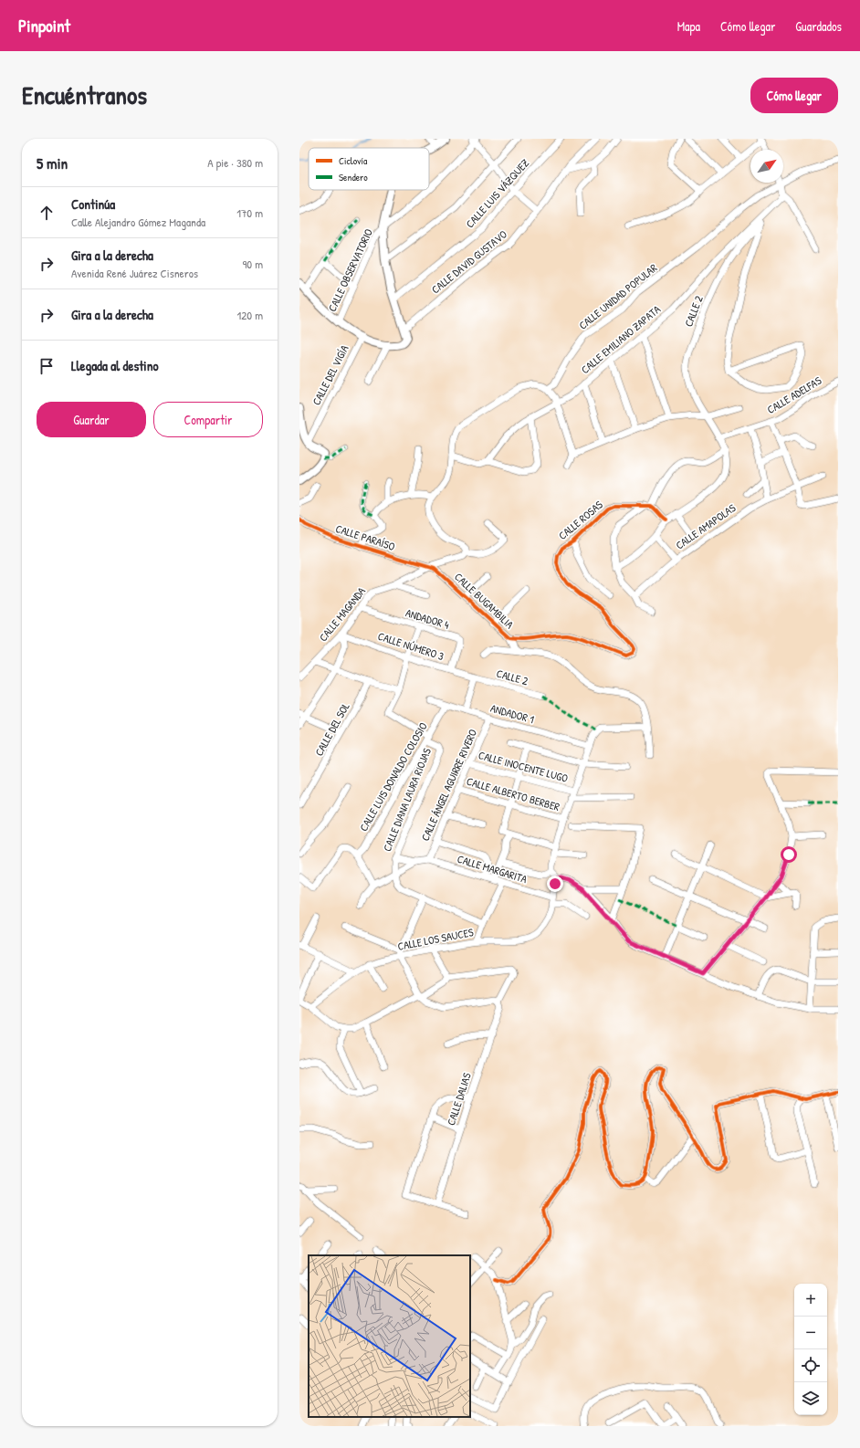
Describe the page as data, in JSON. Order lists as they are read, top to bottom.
{
  "streets": {
    "street": [
      "CALLE LUIS VÁZQUEZ",
      "CALLE DAVID GUSTAVO",
      "CALLE OBSERVATORIO",
      "CALLE UNIDAD POPULAR",
      "CALLE 2",
      "CALLE EMILIANO ZAPATA",
      "CALLE DEL VIGÍA",
      "CALLE ADELFAS",
      "CALLE ROSAS",
      "CALLE AMAPOLAS",
      "CALLE PARAÍSO",
      "CALLE BUGAMBILIA",
      "CALLE MAGANDA",
      "ANDADOR 4",
      "CALLE NÚMERO 3",
      "ANDADOR 1",
      "CALLE DEL SOL",
      "CALLE INOCENTE LUGO",
      "CALLE LUIS DONALDO COLOSIO",
      "CALLE ÁNGEL AGUIRRE RIVERO",
      "CALLE ALBERTO BERBER",
      "CALLE DIANA LAURA RIOJAS",
      "CALLE MARGARITA",
      "CALLE LOS SAUCES",
      "CALLE DALIAS"
    ]
  },
  "crossings": [
    ["CALLE 2", "CALLE ADELFAS"],
    ["CALLE 2", "CALLE NÚMERO 3"],
    ["CALLE ROSAS", "CALLE BUGAMBILIA"],
    ["CALLE PARAÍSO", "CALLE BUGAMBILIA"],
    ["CALLE PARAÍSO", "CALLE MAGANDA"],
    ["CALLE BUGAMBILIA", "CALLE MAGANDA"],
    ["CALLE MAGANDA", "ANDADOR 4"],
    ["CALLE MAGANDA", "CALLE NÚMERO 3"],
    ["ANDADOR 4", "CALLE NÚMERO 3"],
    ["ANDADOR 1", "CALLE LUIS DONALDO COLOSIO"],
    ["ANDADOR 1", "CALLE ÁNGEL AGUIRRE RIVERO"],
    ["CALLE INOCENTE LUGO", "CALLE ÁNGEL AGUIRRE RIVERO"],
    ["CALLE LUIS DONALDO COLOSIO", "CALLE DIANA LAURA RIOJAS"],
    ["CALLE ÁNGEL AGUIRRE RIVERO", "CALLE ALBERTO BERBER"],
    ["CALLE ÁNGEL AGUIRRE RIVERO", "CALLE MARGARITA"],
    ["CALLE MARGARITA", "CALLE LOS SAUCES"]
  ],
  "legend": ["Ciclovía", "Sendero"],
  "north": "top right",
  "page": {
    "header": "Pinpoint",
    "nav": ["Mapa", "Cómo llegar", "Guardados"],
    "title": "Encuéntranos",
    "buttons": [
      "Cómo llegar",
      ["Guardar", "Compartir"]
    ],
    "heading": ["5 min", "A pie · 380 m"],
    "list": [
      ["Continúa", "Calle Alejandro Gómez Maganda", "170 m"],
      ["Gira a la derecha", "Avenida René Juárez Cisneros", "90 m"],
      ["Gira a la derecha", "120 m"],
      "Llegada al destino"
    ],
    "map_buttons": ["+", "−"]
  }
}
